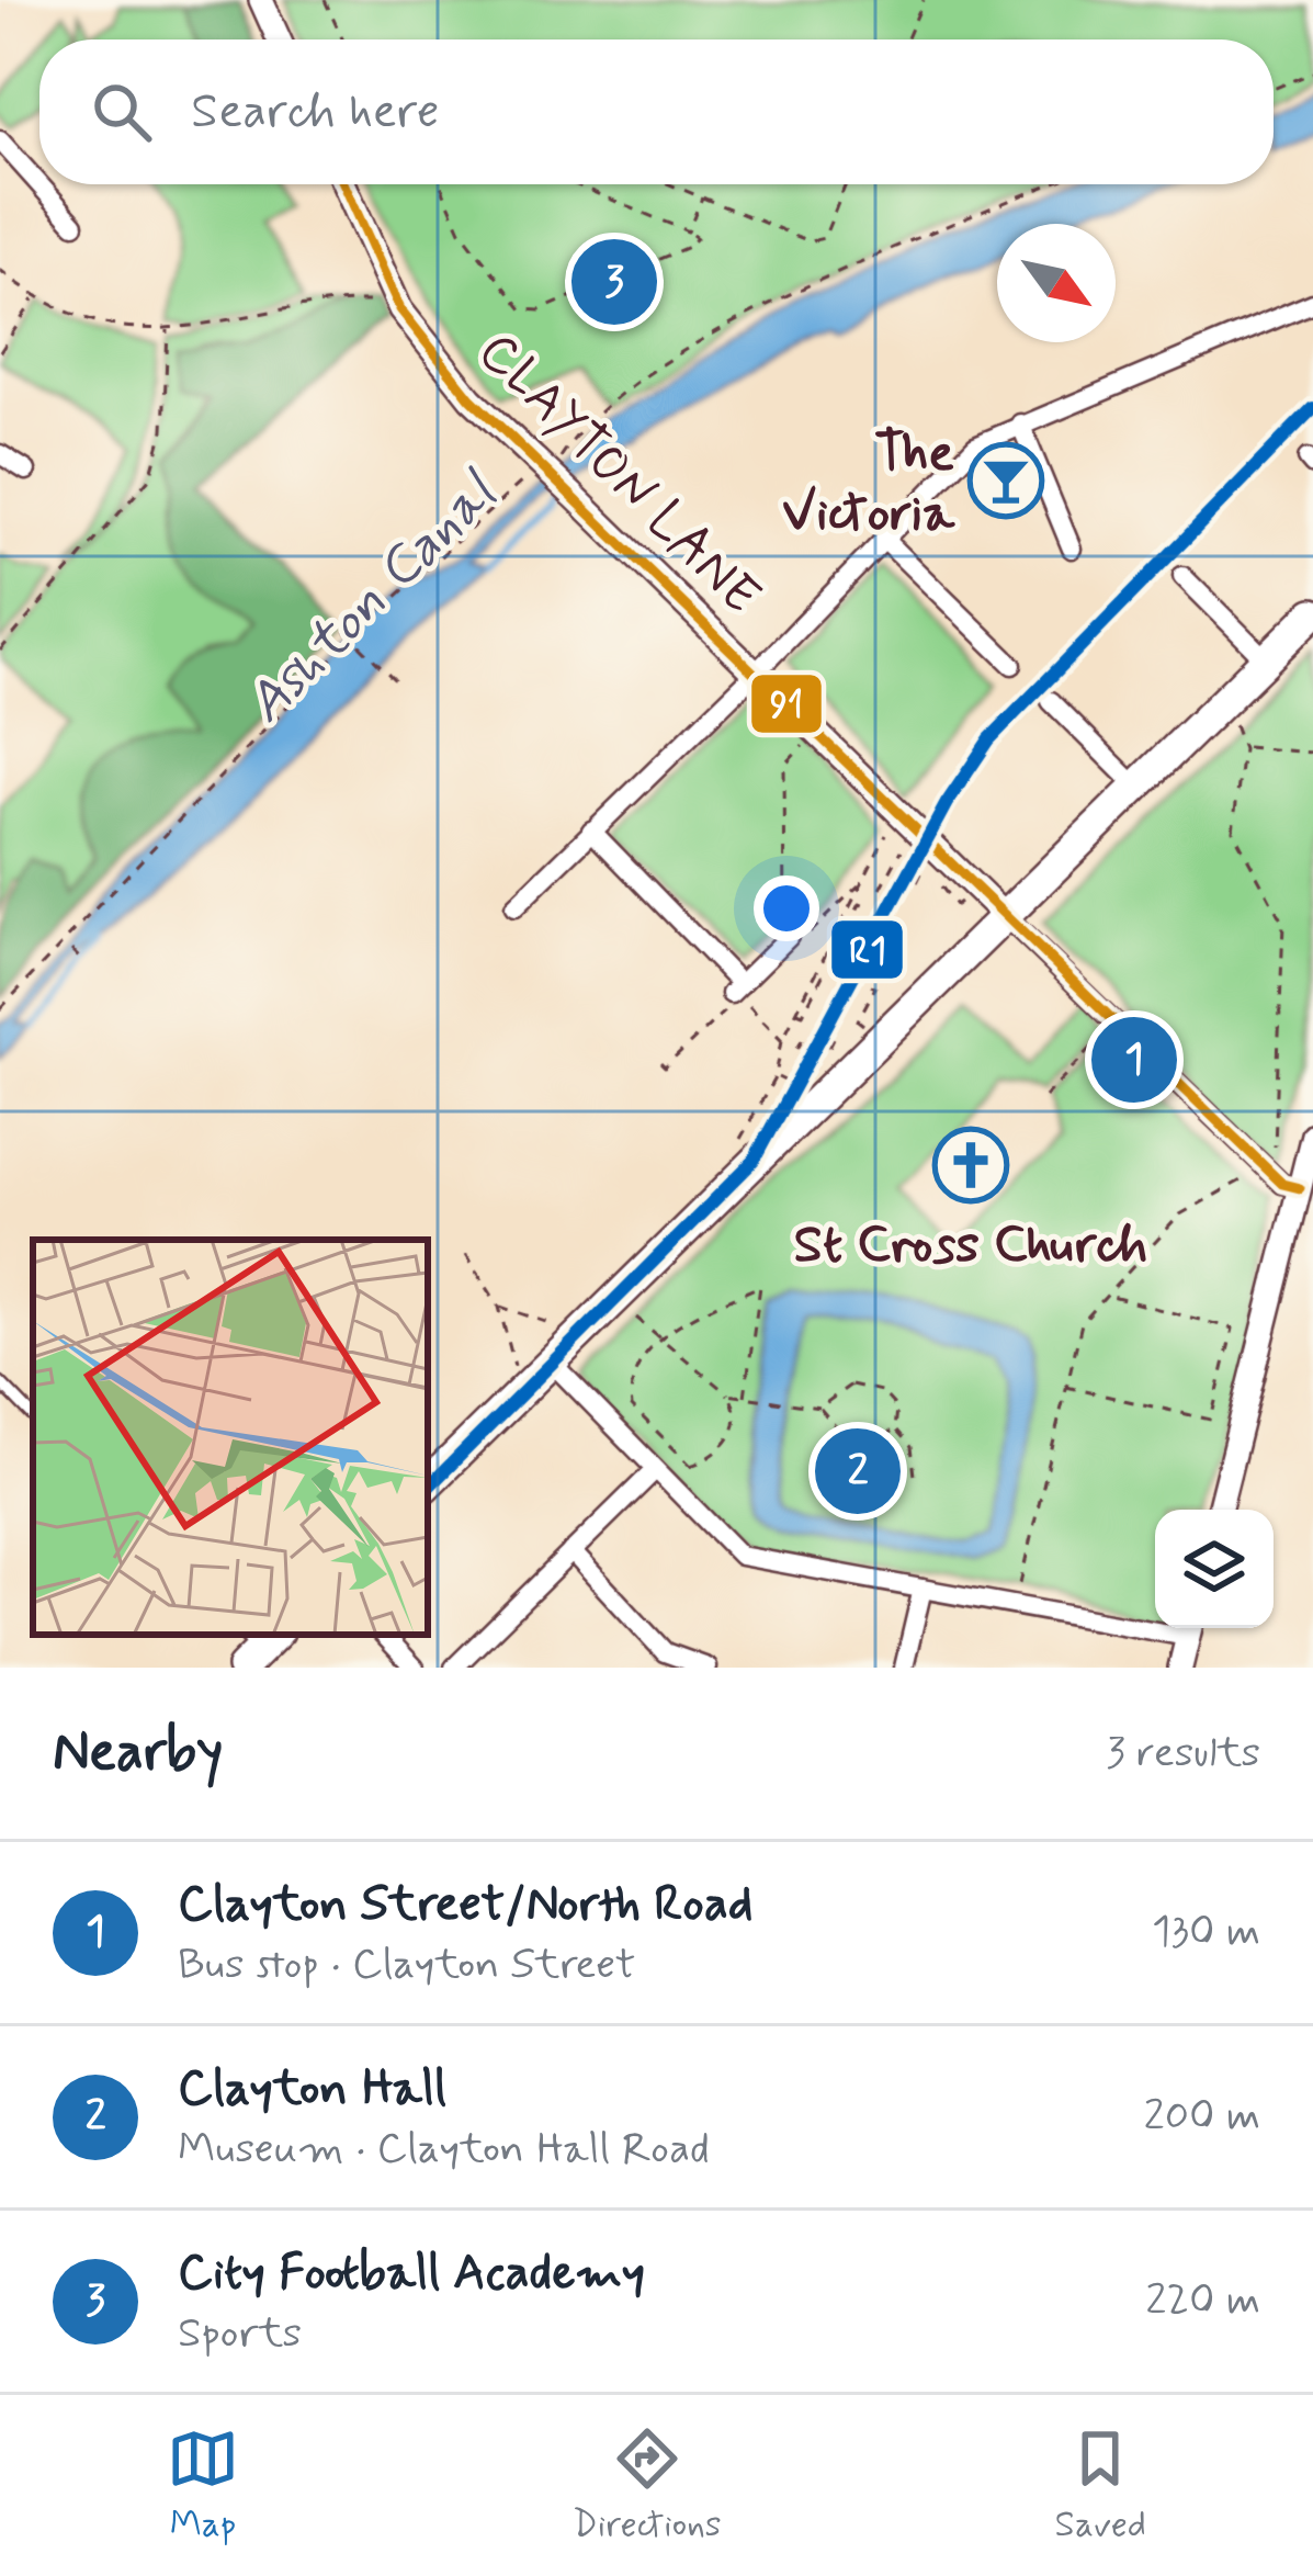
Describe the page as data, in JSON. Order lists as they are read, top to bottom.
{
  "streets": {
    "street": ["CLAYTON LANE"]
  },
  "water": ["Ashton Canal"],
  "places": {
    "bar": ["The Victoria"],
    "church": ["St Cross Church"]
  },
  "lines": ["transit line 91", "transit line R1"],
  "north": "bottom right",
  "page": {
    "search": "Search here",
    "pins": ["3", "1", "2"],
    "heading": ["Nearby", "3 results"],
    "list": [
      {
        "mark": "1",
        "name": "Clayton Street/North Road",
        "note": "Bus stop · Clayton Street",
        "value": "130 m"
      },
      {
        "mark": "2",
        "name": "Clayton Hall",
        "note": "Museum · Clayton Hall Road",
        "value": "200 m"
      },
      {
        "mark": "3",
        "name": "City Football Academy",
        "note": "Sports",
        "value": "220 m"
      }
    ],
    "nav": ["Map", "Directions", "Saved"]
  }
}
